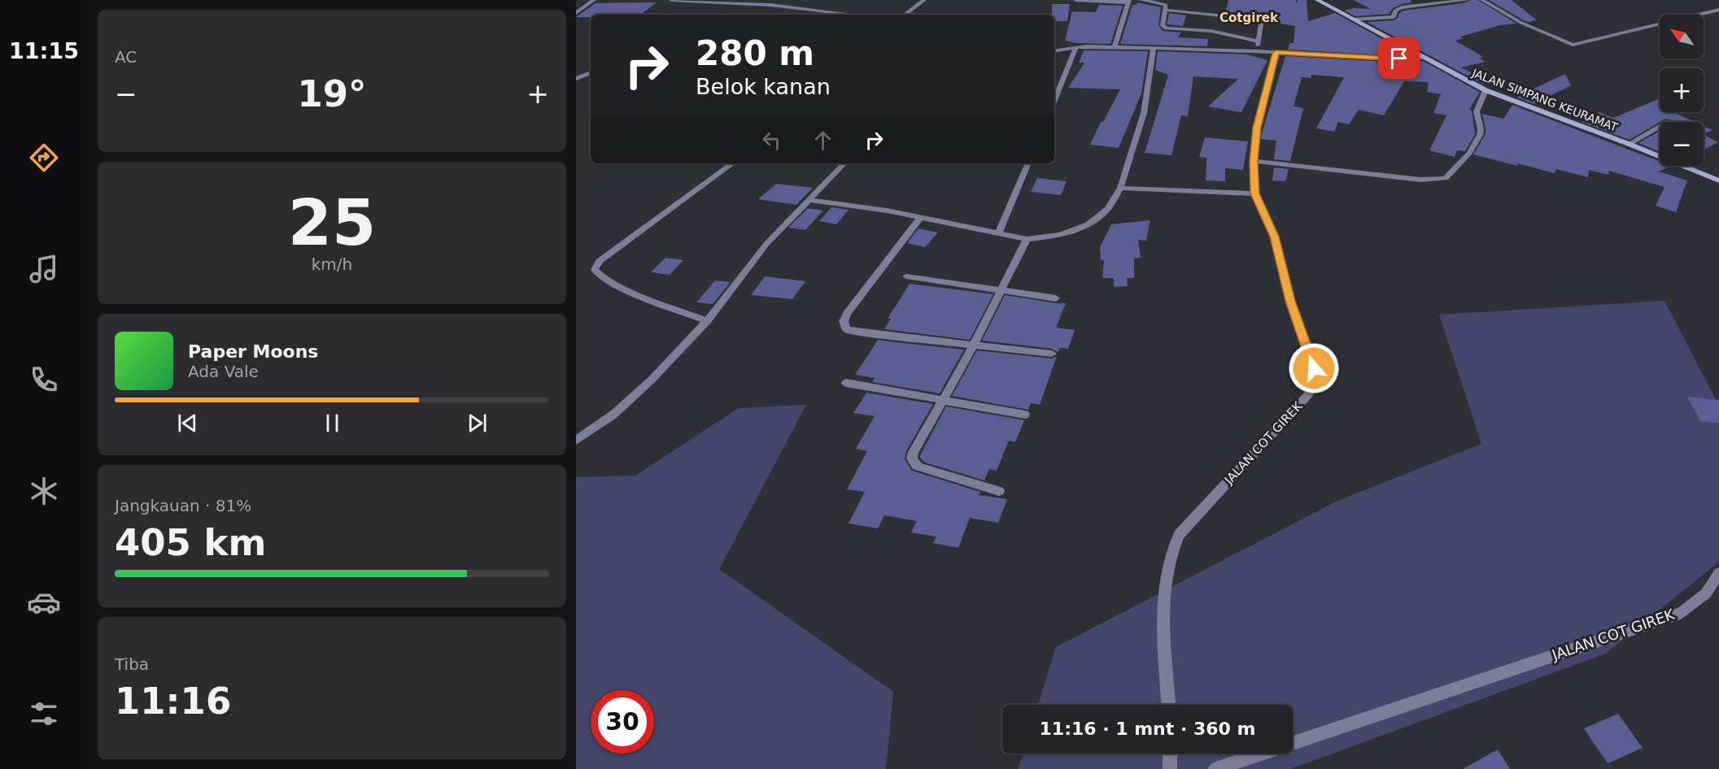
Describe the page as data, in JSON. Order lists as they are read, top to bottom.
{
  "streets": {
    "main road": ["JALAN SIMPANG KEURAMAT"],
    "street": ["JALAN COT GIREK"]
  },
  "districts": ["Cotgirek"],
  "north": "top left",
  "page": {
    "tabs": "11:15",
    "tile": [
      "AC",
      ["25", "km/h"],
      ["Jangkauan · 81%", "405 km"],
      ["Tiba", "11:16"]
    ],
    "map_buttons": ["+", "−"],
    "turn": ["280 m", "Belok kanan"],
    "heat": ["−", "19°", "+"],
    "song": ["Paper Moons", "Ada Vale"],
    "limit": "30",
    "trip": "11:16 · 1 mnt · 360 m"
  }
}
